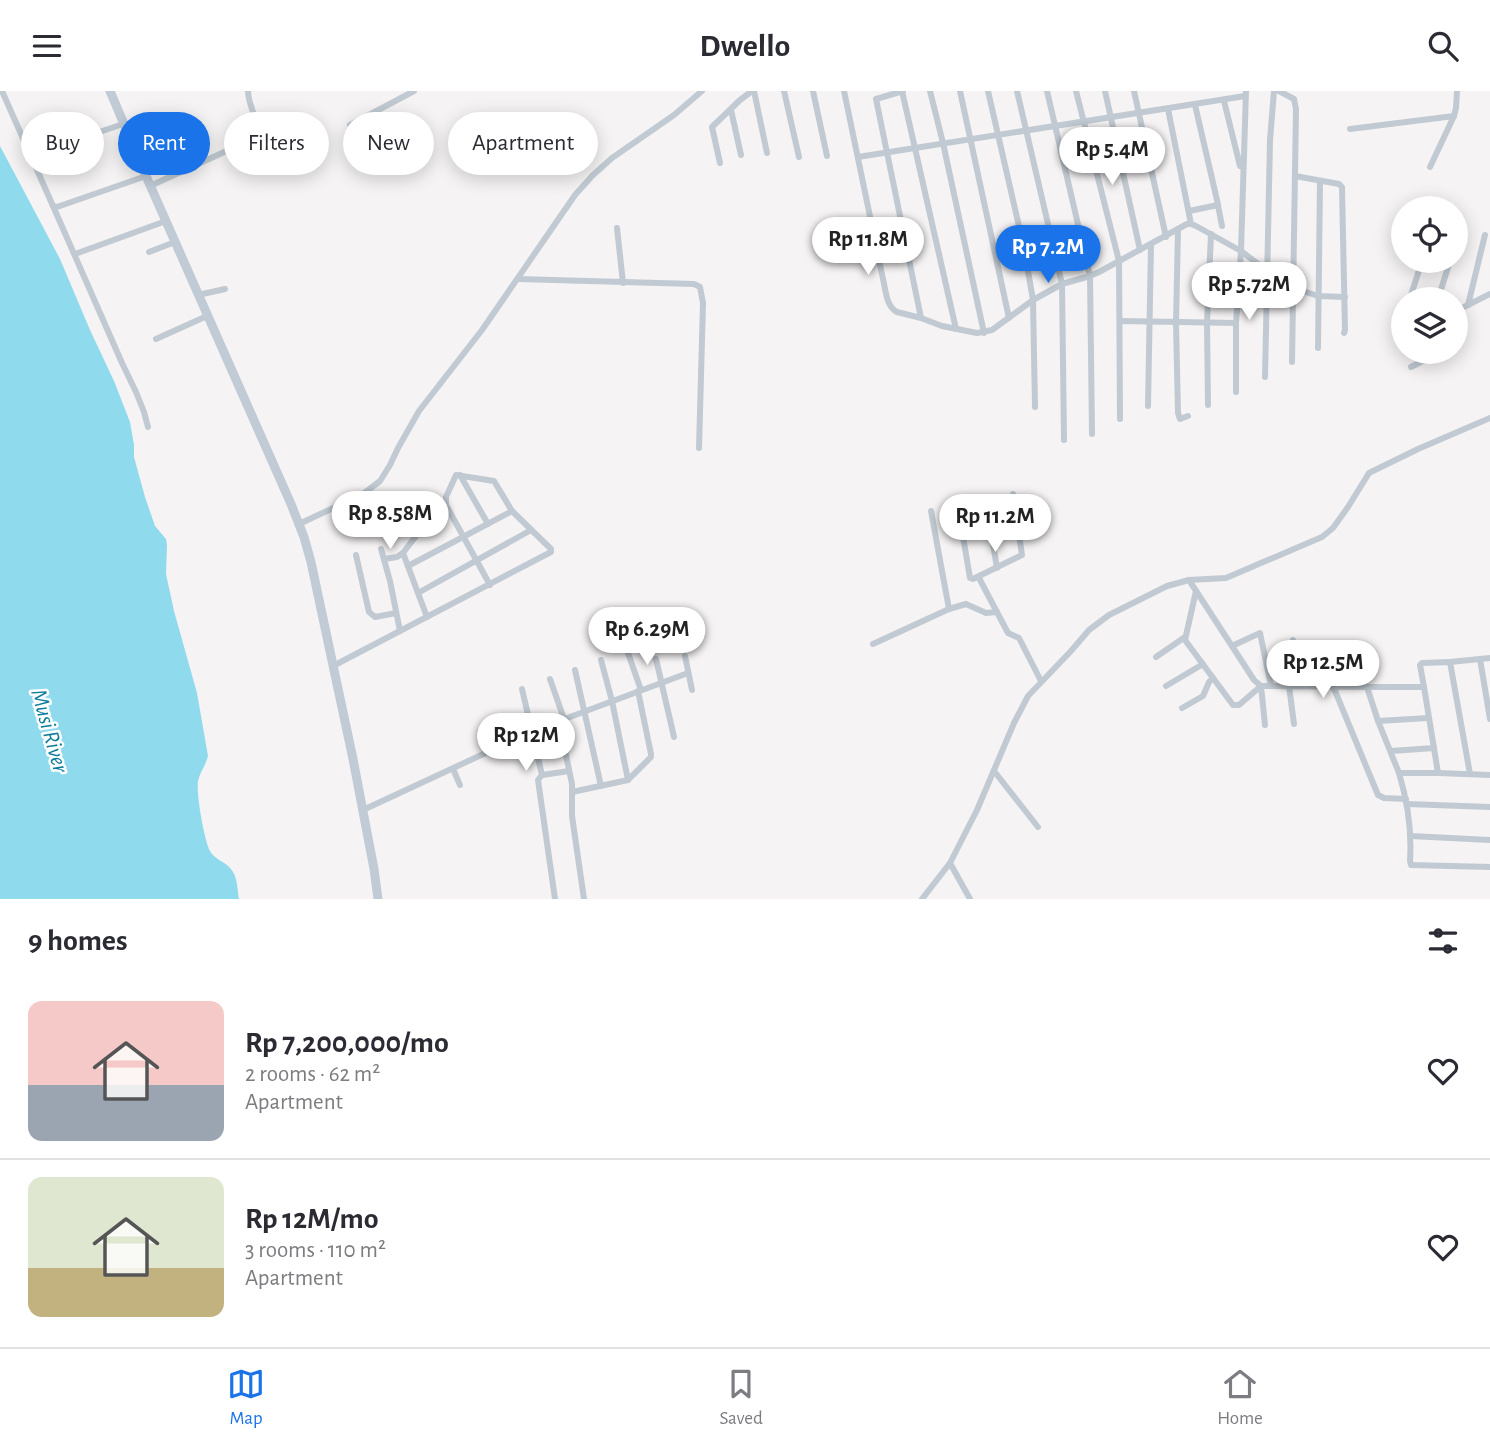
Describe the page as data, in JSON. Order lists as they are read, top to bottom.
{
  "water": ["Musi River"],
  "page": {
    "header": "Dwello",
    "chip": [
      "Buy",
      "Rent",
      "Filters",
      "New",
      "Apartment"
    ],
    "price": [
      "Rp 5.4M",
      "Rp 11.8M",
      "Rp 7.2M",
      "Rp 5.72M",
      "Rp 8.58M",
      "Rp 11.2M",
      "Rp 6.29M",
      "Rp 12.5M",
      "Rp 12M"
    ],
    "heading": "9 homes",
    "list": [
      {
        "name": "Rp 7,200,000/mo",
        "note": "2 rooms · 62 m² · Apartment"
      },
      {
        "name": "Rp 12M/mo",
        "note": "3 rooms · 110 m² · Apartment"
      }
    ],
    "tabs": ["Map", "Saved", "Home"]
  }
}
